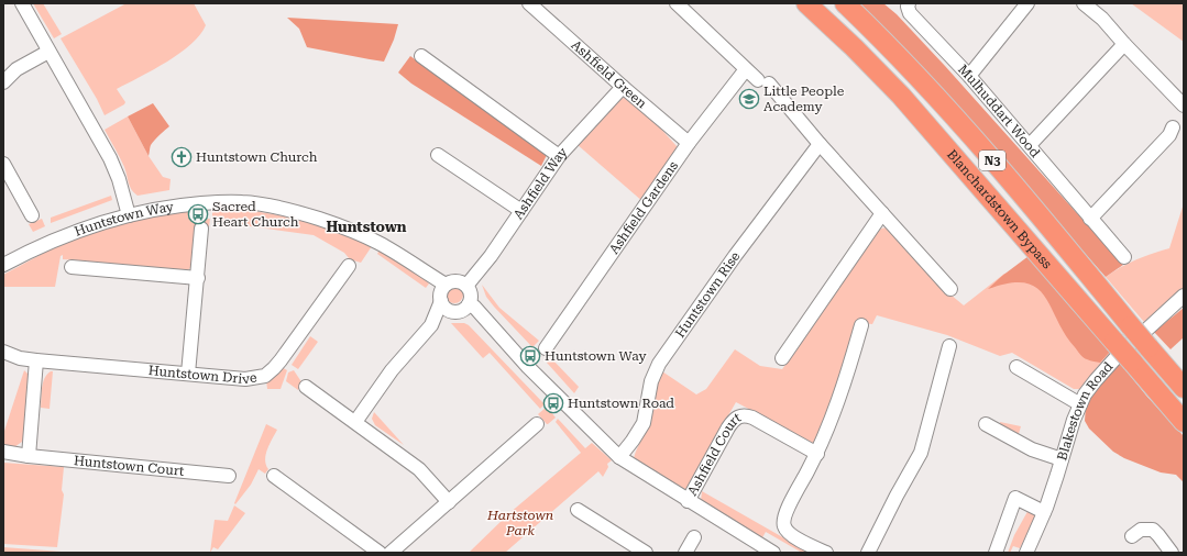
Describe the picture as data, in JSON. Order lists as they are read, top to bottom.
{
  "streets": {
    "highway": ["N3", "Blanchardstown Bypass"],
    "street": [
      "Ashfield Green",
      "Mulhuddart Wood",
      "Ashfield Way",
      "Ashfield Gardens",
      "Huntstown Way",
      "Huntstown Rise",
      "Huntstown Drive",
      "Blakestown Road",
      "Ashfield Court",
      "Huntstown Court"
    ]
  },
  "crossings": [
    ["Ashfield Green", "Ashfield Way"],
    ["Ashfield Green", "Ashfield Gardens"],
    ["Ashfield Way", "Huntstown Way"]
  ],
  "districts": ["Huntstown"],
  "parks": ["Hartstown Park"],
  "places": {
    "school or university": ["Little People Academy"],
    "church": ["Huntstown Church"],
    "bus stop": ["Sacred Heart Church", "Huntstown Way", "Huntstown Road"]
  }
}
